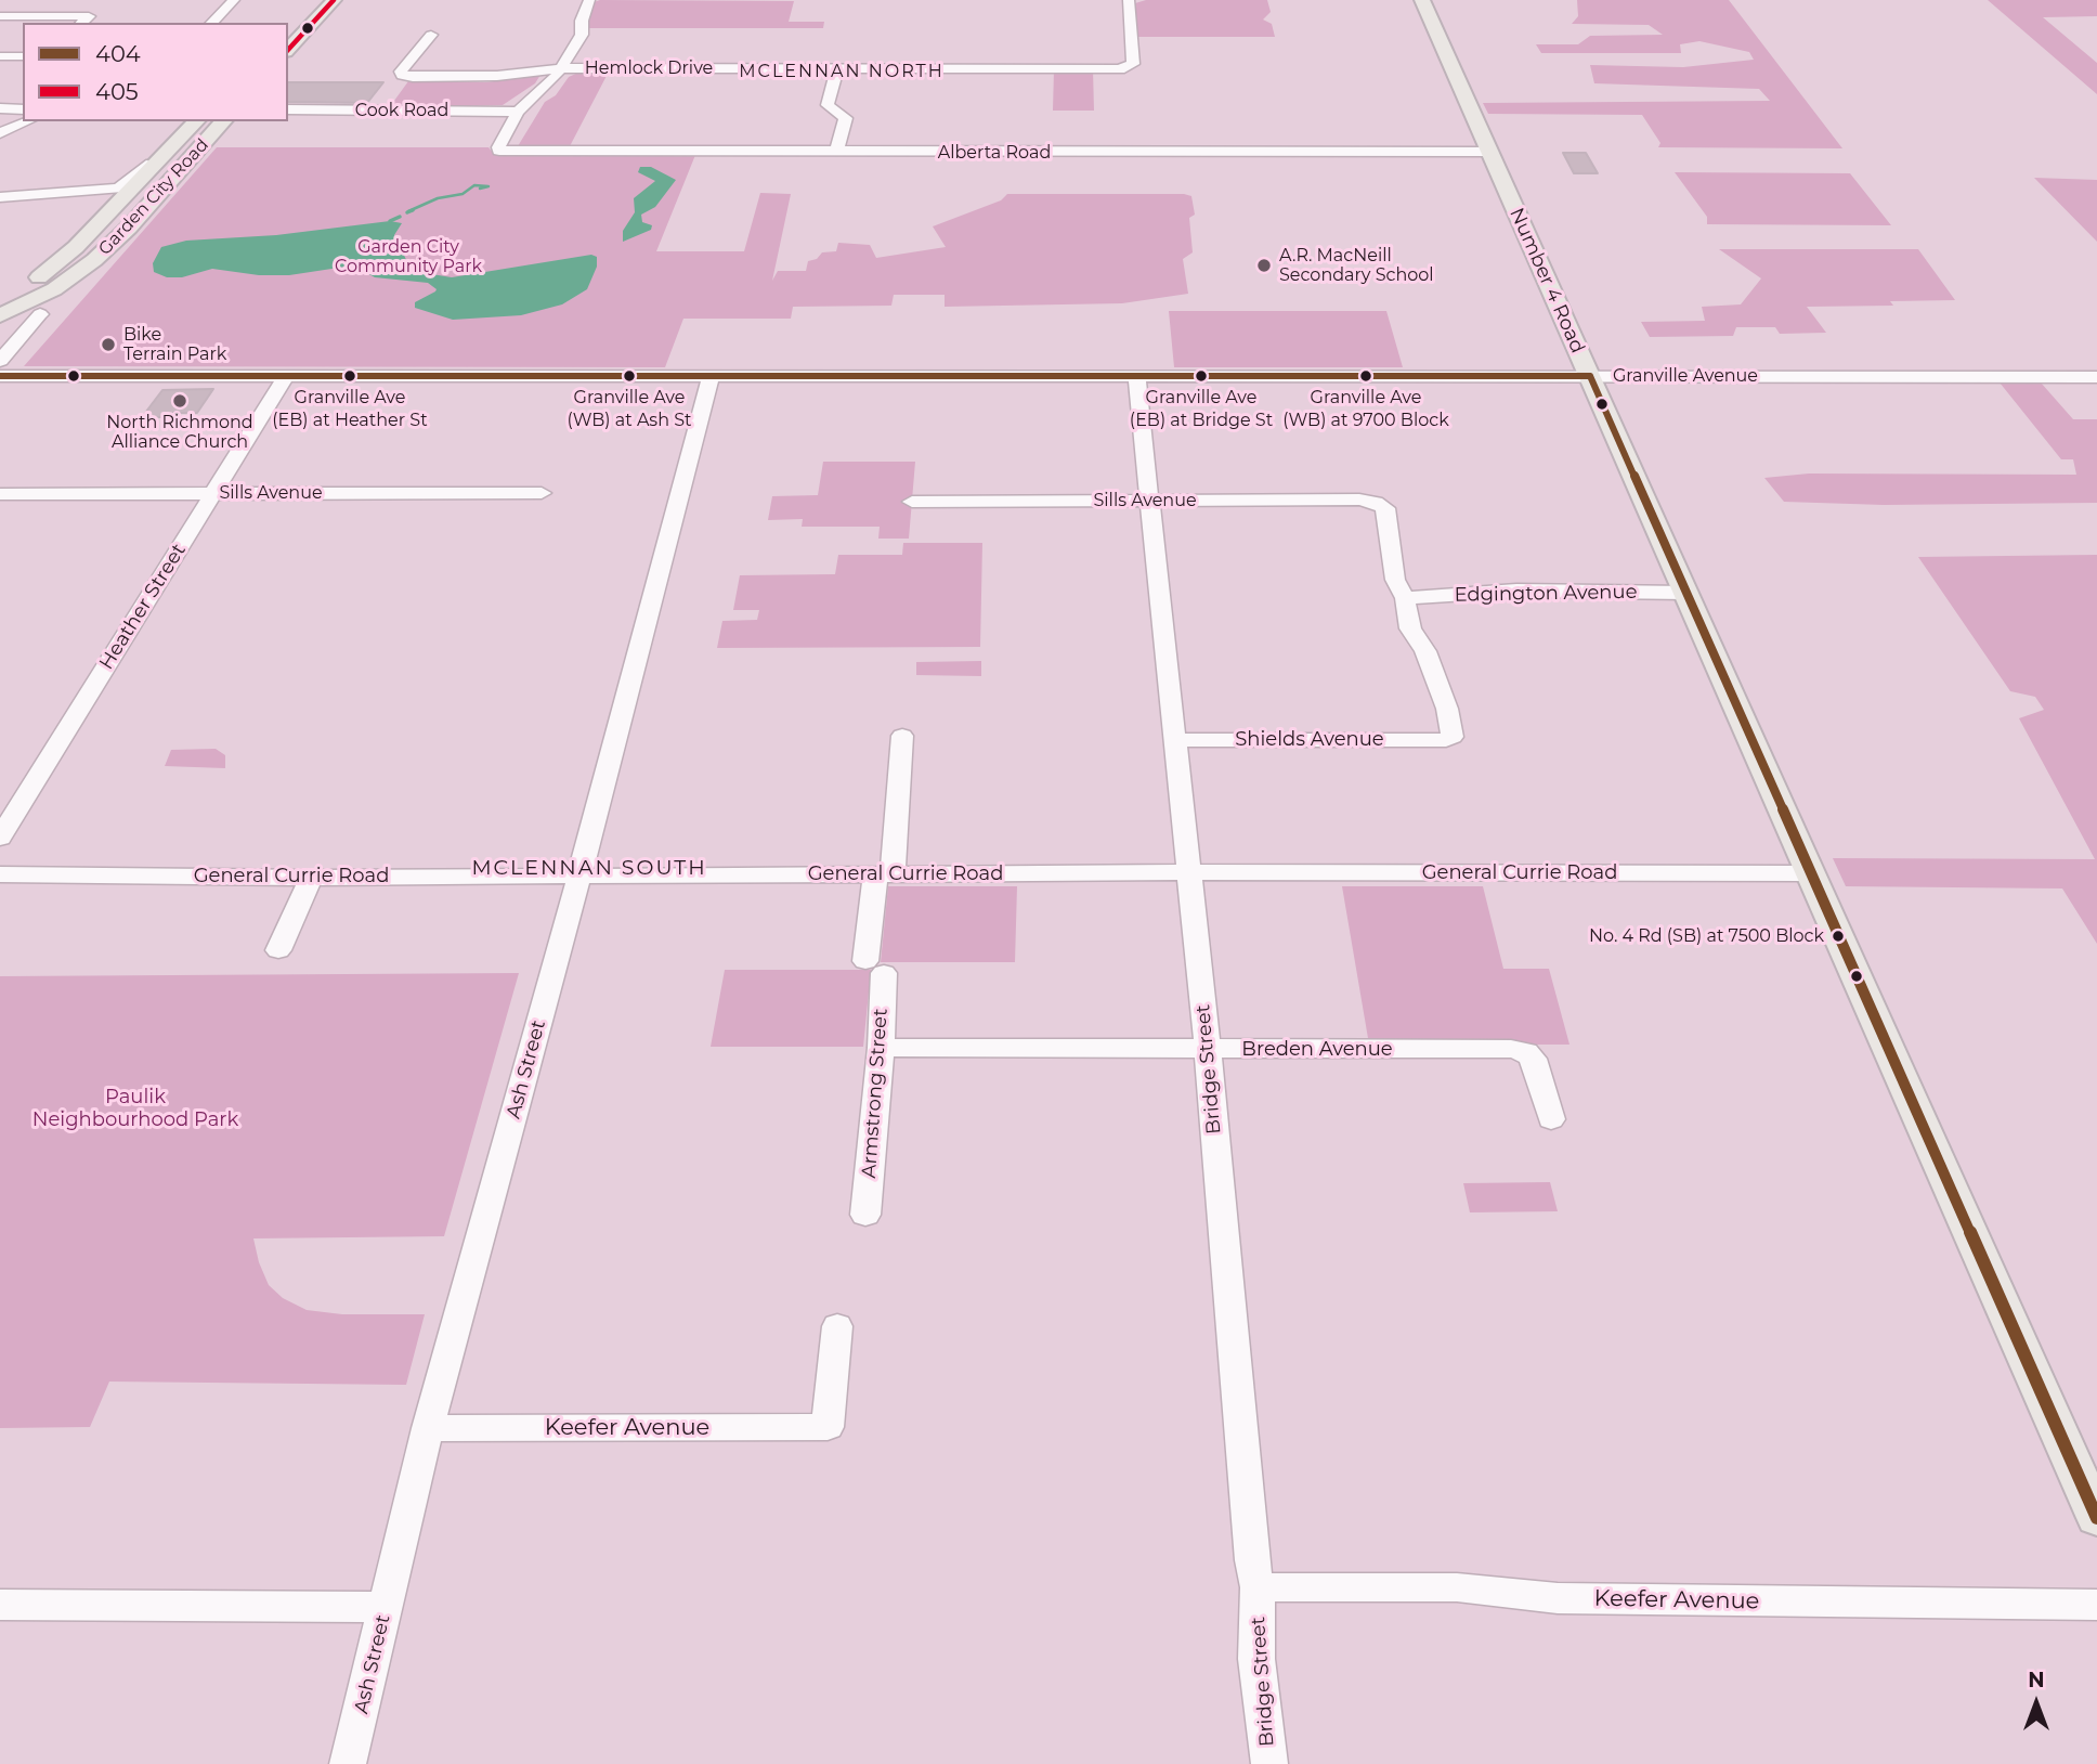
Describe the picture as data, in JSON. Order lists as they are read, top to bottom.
{
  "streets": {
    "main road": ["Garden City Road", "Number 4 Road"],
    "street": [
      "Hemlock Drive",
      "Cook Road",
      "Alberta Road",
      "Granville Avenue",
      "Sills Avenue",
      "Edgington Avenue",
      "Heather Street",
      "Shields Avenue",
      "General Currie Road",
      "Breden Avenue",
      "Ash Street",
      "Bridge Street",
      "Armstrong Street",
      "Keefer Avenue"
    ]
  },
  "crossings": [
    ["Cook Road", "Alberta Road"],
    ["Alberta Road", "Number 4 Road"],
    ["Number 4 Road", "Granville Avenue"],
    ["Number 4 Road", "Edgington Avenue"],
    ["Number 4 Road", "General Currie Road"],
    ["Granville Avenue", "Heather Street"],
    ["Granville Avenue", "Ash Street"],
    ["Granville Avenue", "Bridge Street"],
    ["Sills Avenue", "Edgington Avenue"],
    ["Sills Avenue", "Heather Street"],
    ["Sills Avenue", "Shields Avenue"],
    ["Sills Avenue", "Bridge Street"],
    ["Edgington Avenue", "Shields Avenue"],
    ["Shields Avenue", "Bridge Street"],
    ["General Currie Road", "Ash Street"],
    ["General Currie Road", "Bridge Street"],
    ["General Currie Road", "Armstrong Street"],
    ["Breden Avenue", "Bridge Street"],
    ["Breden Avenue", "Armstrong Street"],
    ["Ash Street", "Keefer Avenue"],
    ["Bridge Street", "Keefer Avenue"]
  ],
  "districts": ["MCLENNAN NORTH", "MCLENNAN SOUTH"],
  "parks": ["Garden City Community Park", "Paulik Neighbourhood Park"],
  "places": [
    "A.R. MacNeill Secondary School",
    "Bike Terrain Park",
    "Granville Ave (EB) at Heather St",
    "Granville Ave (WB) at Ash St",
    "Granville Ave (EB) at Bridge St",
    "Granville Ave (WB) at 9700 Block",
    "North Richmond Alliance Church",
    "No. 4 Rd (SB) at 7500 Block"
  ],
  "lines": ["transit line 405", "transit line 404"],
  "legend": ["404", "405"],
  "north": "top"
}
